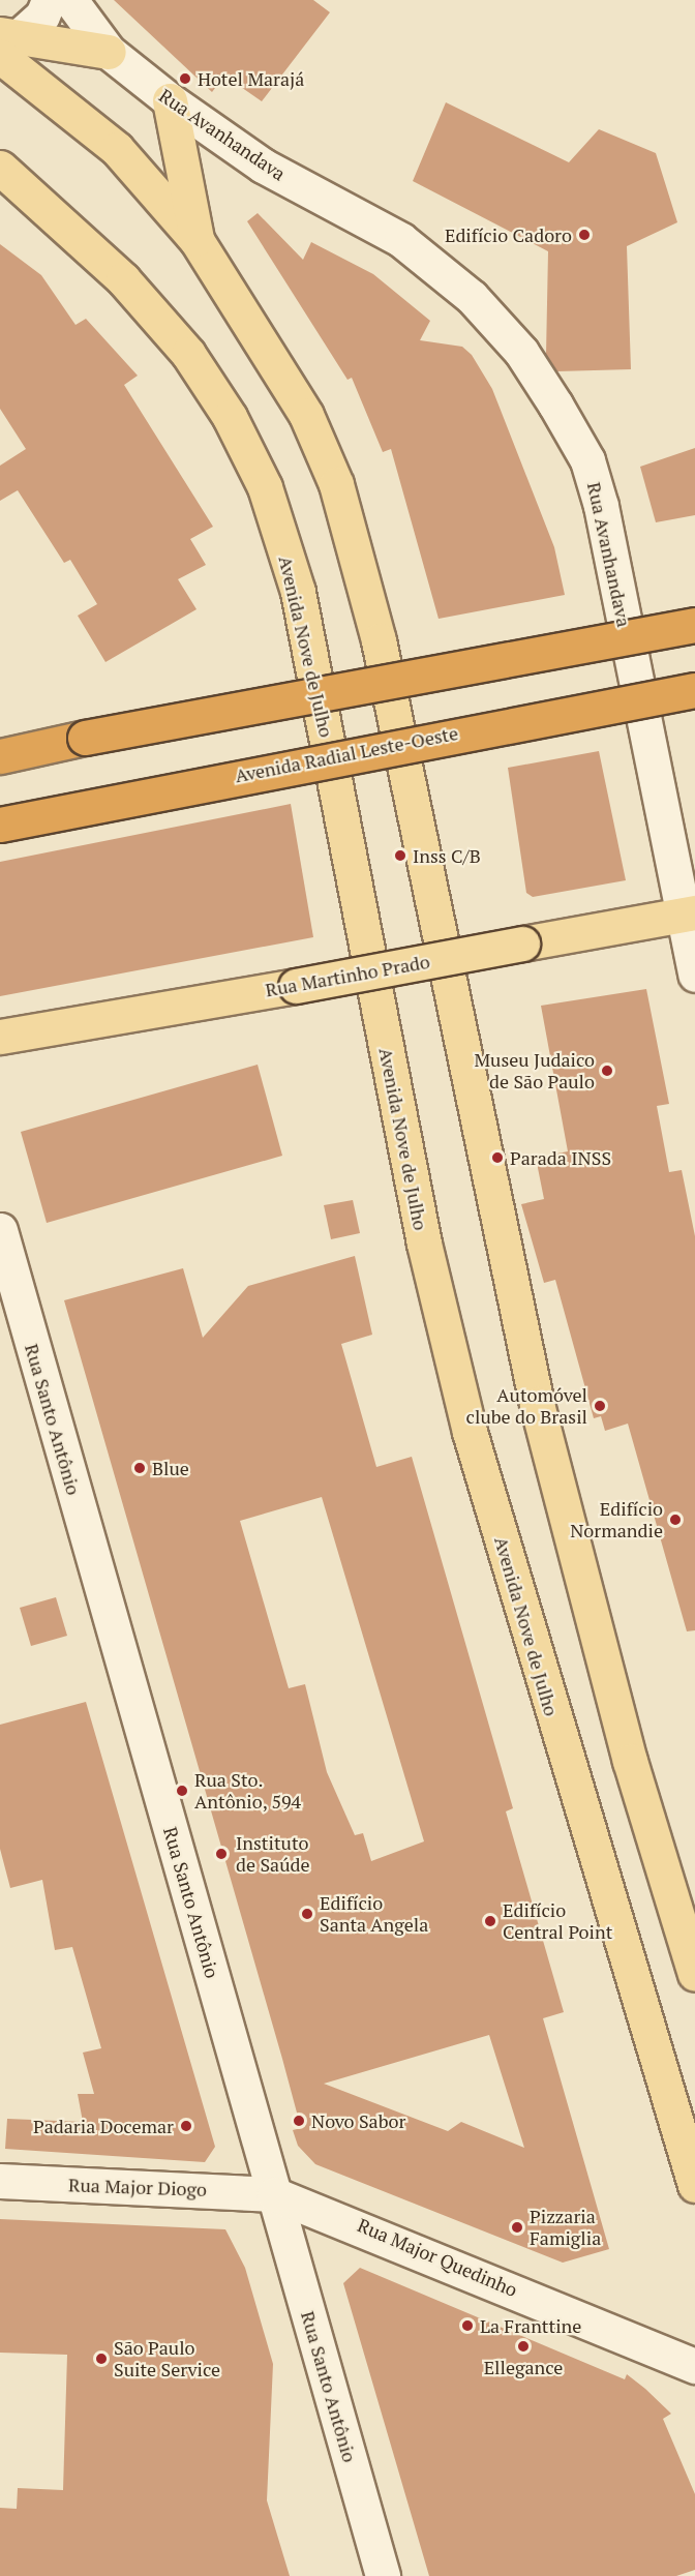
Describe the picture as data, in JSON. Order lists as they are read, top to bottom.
{
  "streets": {
    "highway": ["Avenida Radial Leste-Oeste"],
    "main road": ["Avenida Nove de Julho", "Rua Martinho Prado"],
    "street": [
      "Rua Avanhandava",
      "Rua Santo Antônio",
      "Rua Major Diogo",
      "Rua Major Quedinho"
    ]
  },
  "crossings": [
    ["Rua Avanhandava", "Rua Martinho Prado"],
    ["Rua Santo Antônio", "Rua Major Diogo"],
    ["Rua Santo Antônio", "Rua Major Quedinho"],
    ["Rua Major Diogo", "Rua Major Quedinho"]
  ],
  "places": [
    "Hotel Marajá",
    "Edifício Cadoro",
    "Inss C/B",
    "Museu Judaico de São Paulo",
    "Parada INSS",
    "Automóvel clube do Brasil",
    "Blue",
    "Edifício Normandie",
    "Rua Sto. Antônio, 594",
    "Instituto de Saúde",
    "Edifício Santa Angela",
    "Edifício Central Point",
    "Novo Sabor",
    "Padaria Docemar",
    "Pizzaria Famiglia",
    "La Franttine",
    "Ellegance",
    "São Paulo Suite Service"
  ]
}
